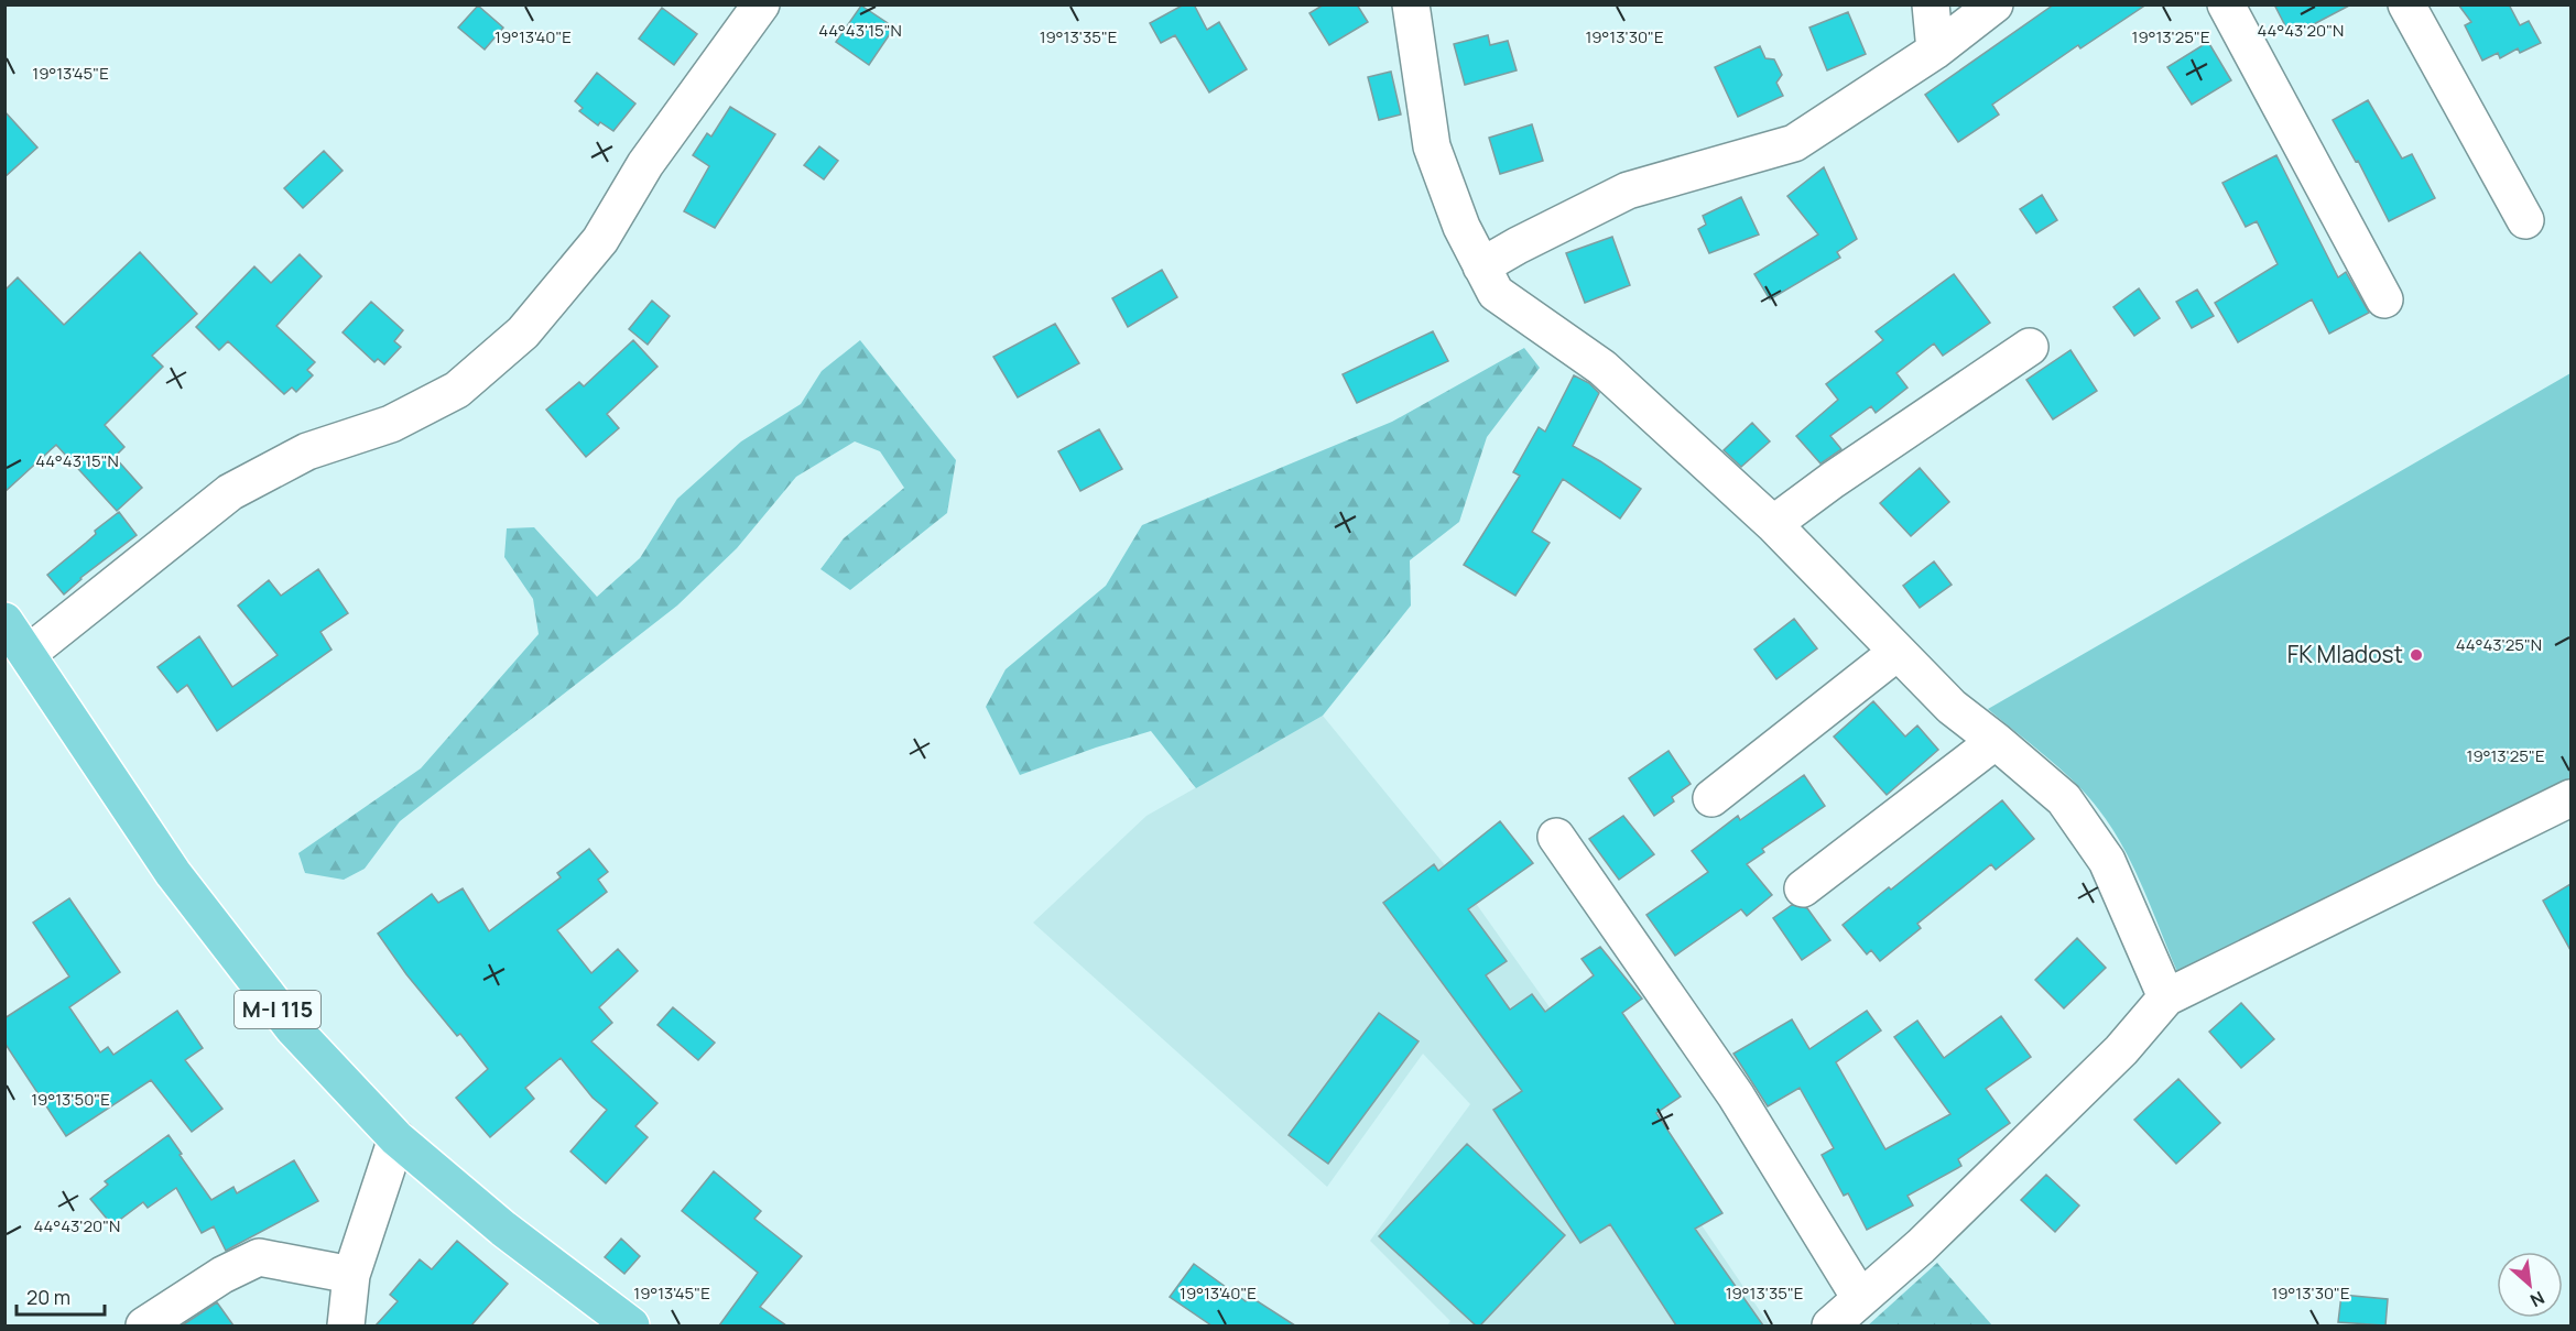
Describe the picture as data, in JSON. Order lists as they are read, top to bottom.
{
  "streets": {
    "main road": ["M-I 115"]
  },
  "places": ["FK Mladost"],
  "scale_bar": "20 m",
  "north": "bottom right",
  "coordinates": [
    "44°43'15\"N",
    "44°43'20\"N",
    "19°13'40\"E",
    "19°13'35\"E",
    "19°13'30\"E",
    "19°13'25\"E",
    "19°13'45\"E",
    "44°43'25\"N",
    "19°13'50\"E"
  ]
}
